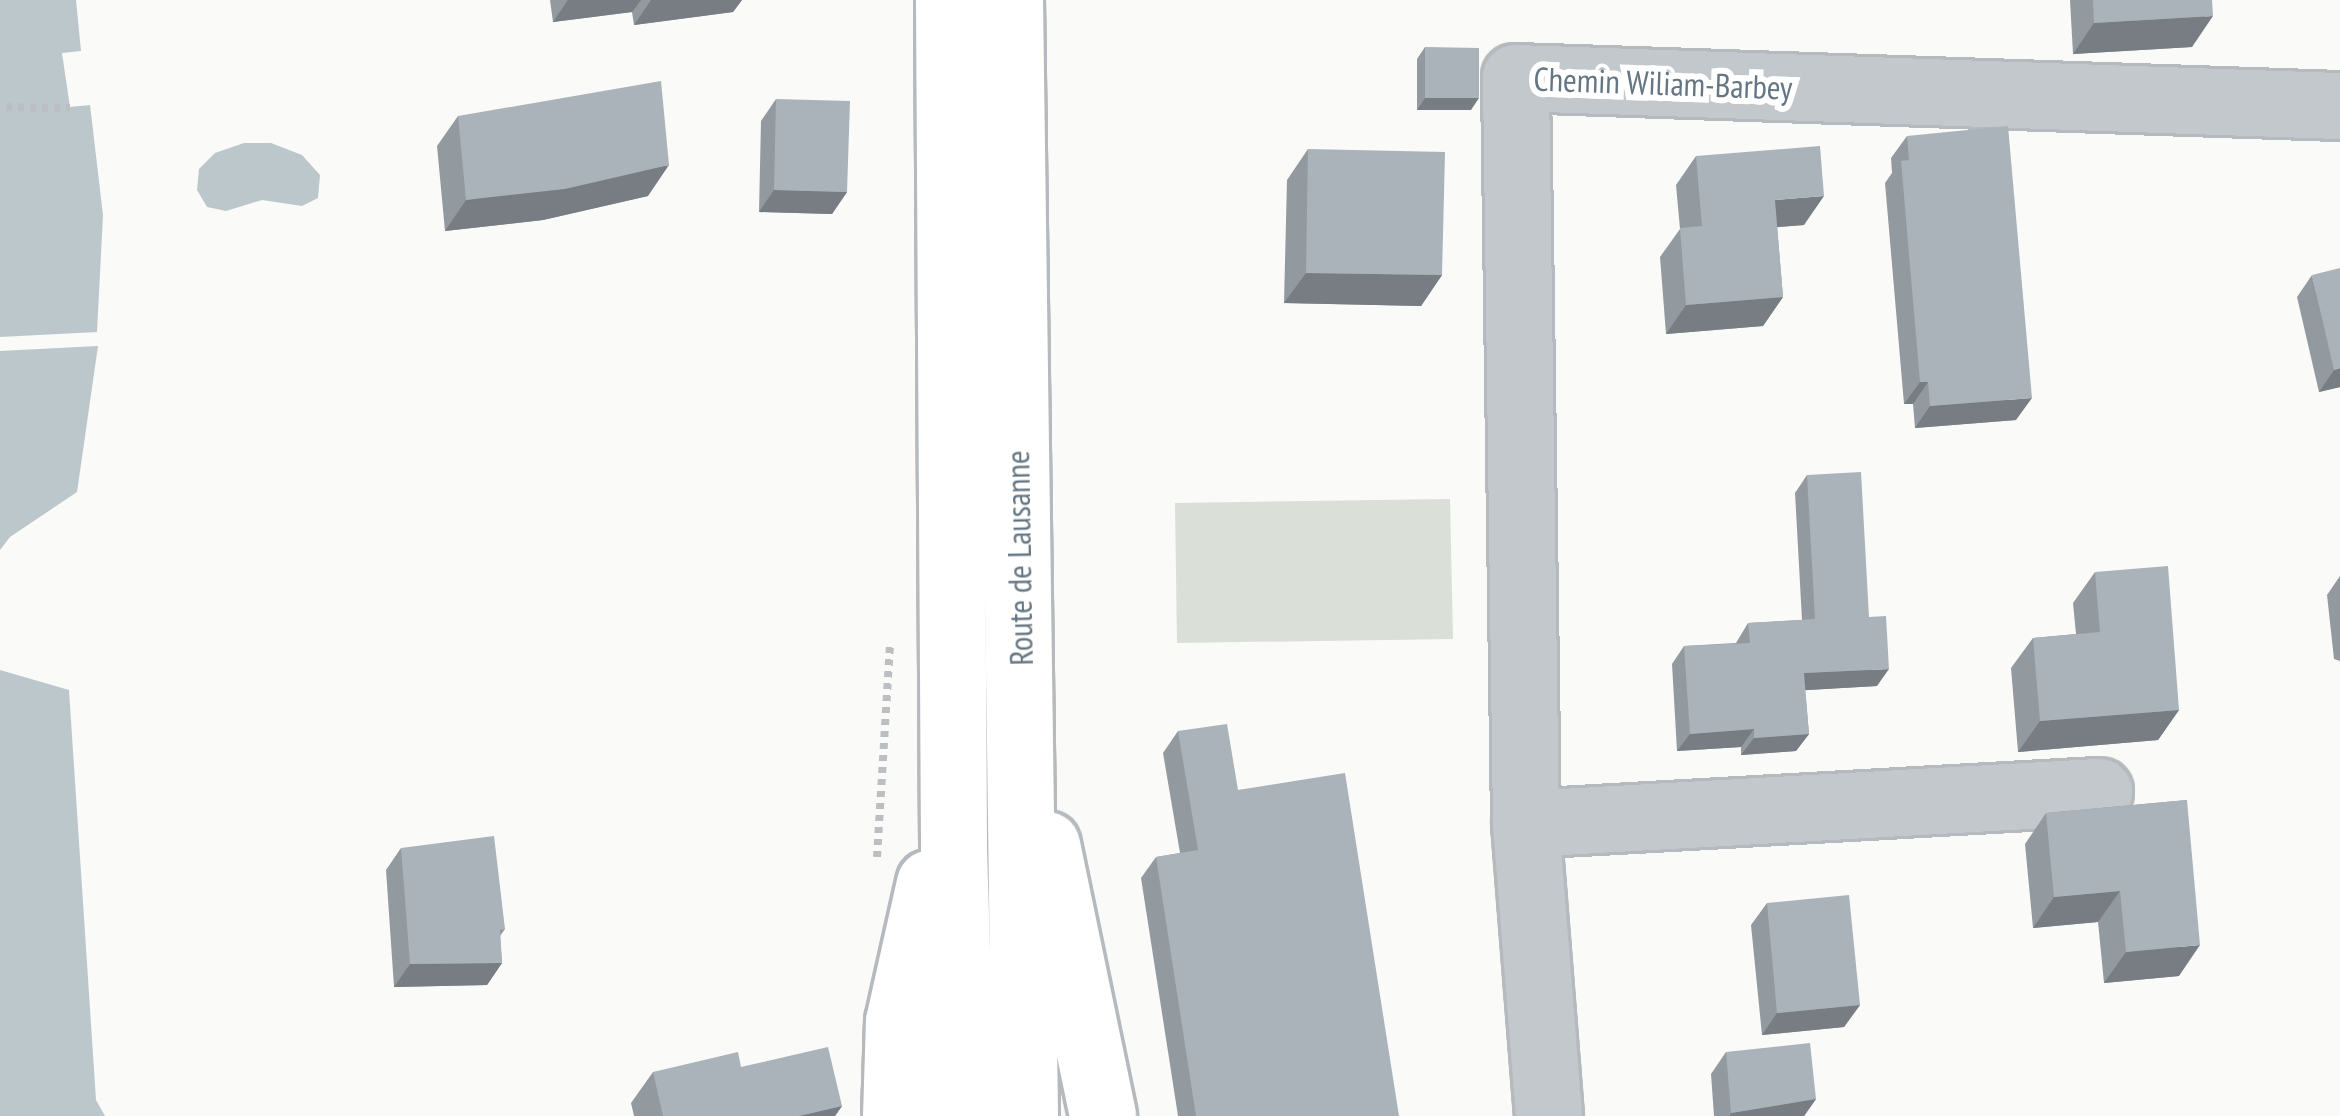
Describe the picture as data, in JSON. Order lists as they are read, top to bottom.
{
  "streets": {
    "main road": ["Route de Lausanne"],
    "street": ["Chemin Wiliam-Barbey"]
  }
}
